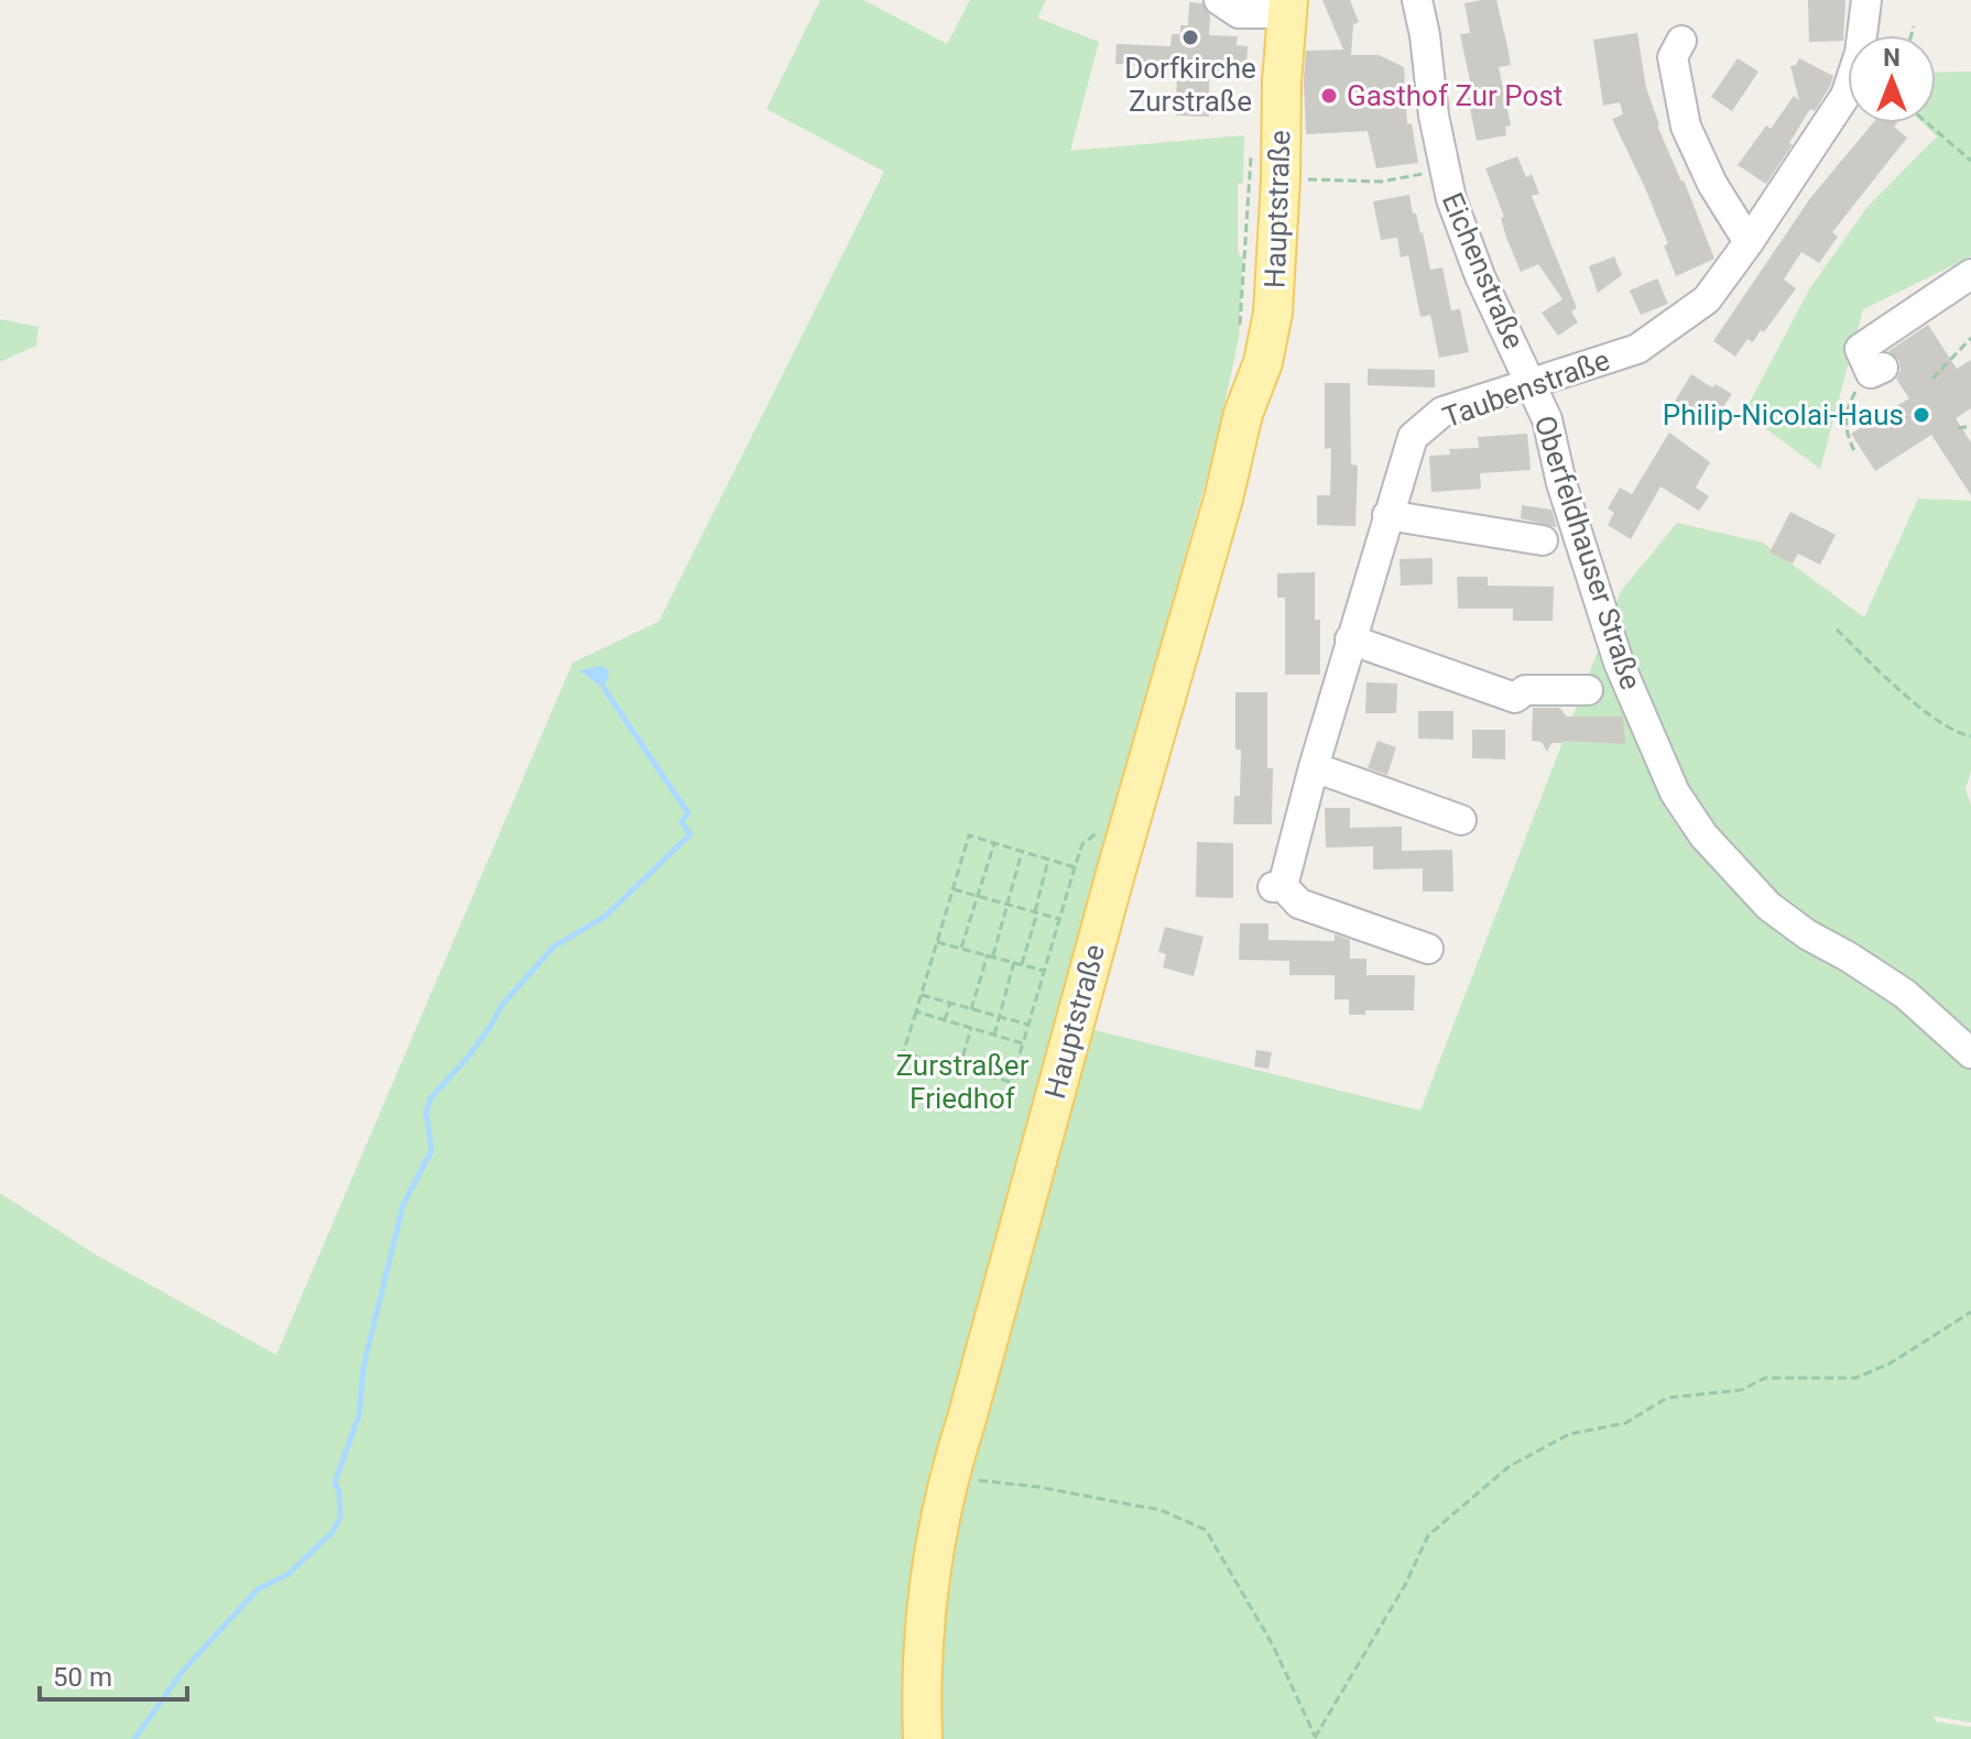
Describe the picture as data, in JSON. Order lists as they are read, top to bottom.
{
  "streets": {
    "main road": ["Hauptstraße"],
    "street": ["Eichenstraße", "Taubenstraße", "Oberfeldhauser Straße"]
  },
  "crossings": [
    ["Eichenstraße", "Taubenstraße"],
    ["Eichenstraße", "Oberfeldhauser Straße"],
    ["Taubenstraße", "Oberfeldhauser Straße"]
  ],
  "parks": ["Zurstraßer Friedhof"],
  "places": ["Dorfkirche Zurstraße", "Gasthof Zur Post", "Philip-Nicolai-Haus"],
  "scale_bar": "50 m",
  "north": "top"
}
